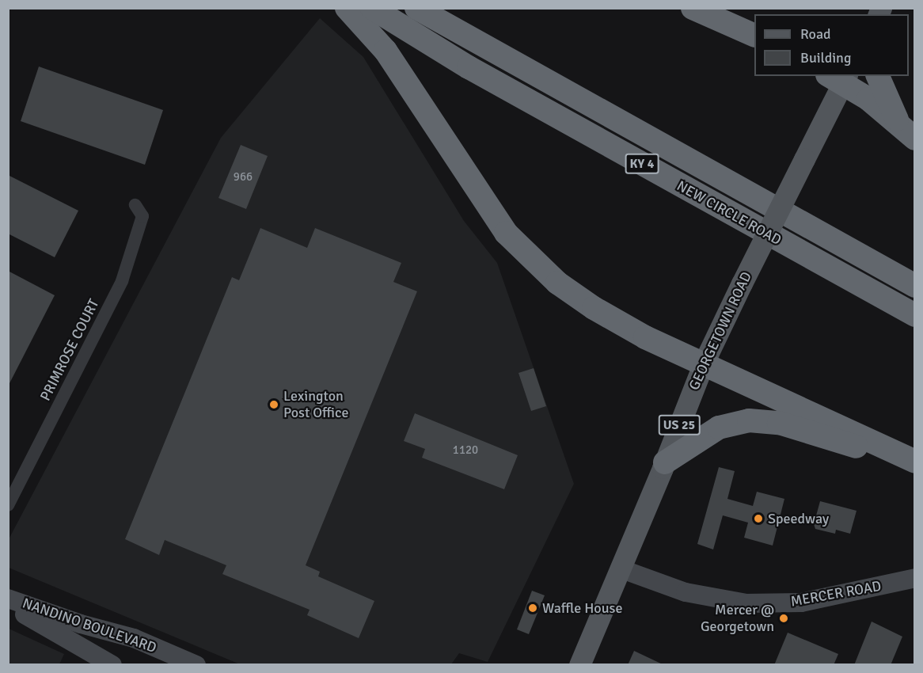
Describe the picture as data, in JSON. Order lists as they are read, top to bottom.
{
  "streets": {
    "highway": ["KY 4", "NEW CIRCLE ROAD"],
    "main road": ["GEORGETOWN ROAD", "US 25"],
    "street": ["PRIMROSE COURT", "MERCER ROAD", "NANDINO BOULEVARD"]
  },
  "crossings": [
    ["GEORGETOWN ROAD", "MERCER ROAD"]
  ],
  "places": [
    "Lexington Post Office",
    "Speedway",
    "Waffle House",
    "Mercer @ Georgetown"
  ],
  "house_numbers": ["966", "1120"],
  "legend": ["Road", "Building"]
}
